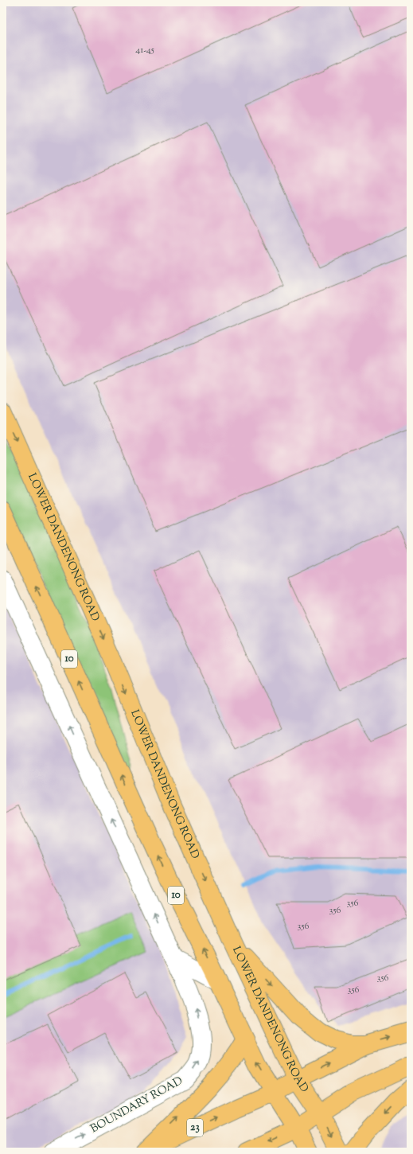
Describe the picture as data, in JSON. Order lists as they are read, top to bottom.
{
  "streets": {
    "main road": ["LOWER DANDENONG ROAD", "10", "23"],
    "street": ["BOUNDARY ROAD"]
  },
  "crossings": [
    ["LOWER DANDENONG ROAD", "23"],
    ["10", "23"]
  ],
  "one_way": ["BOUNDARY ROAD"],
  "house_numbers": [
    "41-45",
    "356",
    "356",
    "356",
    "356",
    "356"
  ]
}
